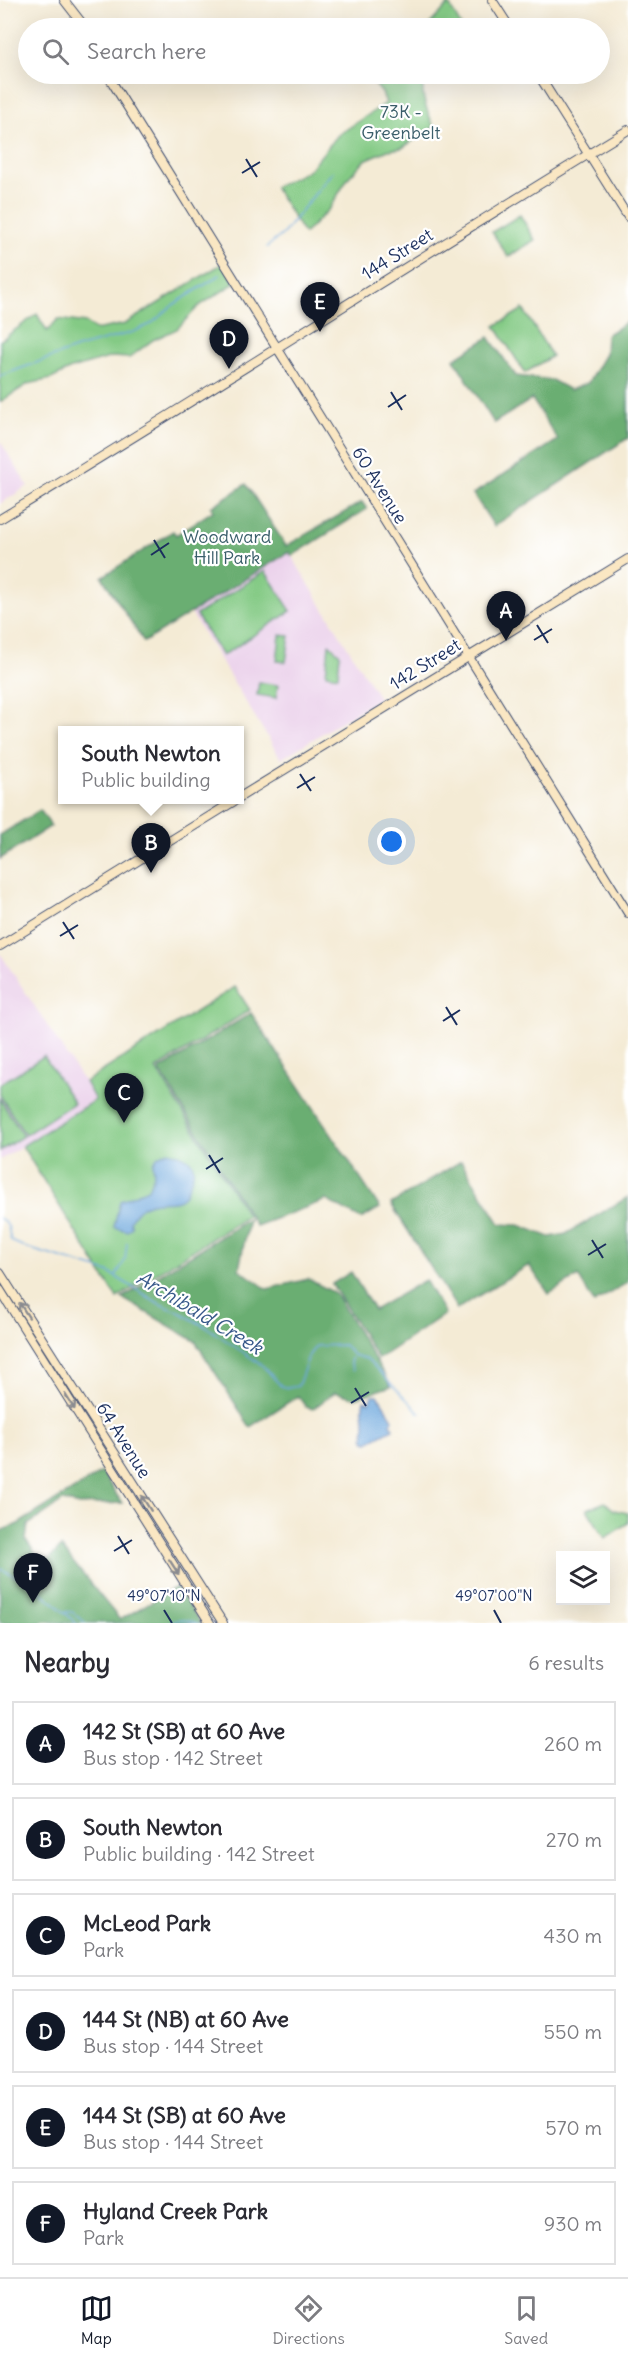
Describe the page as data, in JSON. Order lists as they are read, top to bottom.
{
  "streets": {
    "street": [
      "144 Street",
      "60 Avenue",
      "142 Street",
      "64 Avenue"
    ]
  },
  "crossings": [
    ["144 Street", "60 Avenue"],
    ["60 Avenue", "142 Street"]
  ],
  "water": ["Archibald Creek"],
  "parks": ["73K - Greenbelt", "Woodward Hill Park"],
  "page": {
    "search": "Search here",
    "pins": [
      "E",
      "D",
      "A",
      "B",
      "C",
      "F"
    ],
    "popup": ["South Newton", "Public building"],
    "heading": ["Nearby", "6 results"],
    "list": [
      {
        "mark": "A",
        "name": "142 St (SB) at 60 Ave",
        "note": "Bus stop · 142 Street",
        "value": "260 m"
      },
      {
        "mark": "B",
        "name": "South Newton",
        "note": "Public building · 142 Street",
        "value": "270 m"
      },
      {
        "mark": "C",
        "name": "McLeod Park",
        "note": "Park",
        "value": "430 m"
      },
      {
        "mark": "D",
        "name": "144 St (NB) at 60 Ave",
        "note": "Bus stop · 144 Street",
        "value": "550 m"
      },
      {
        "mark": "E",
        "name": "144 St (SB) at 60 Ave",
        "note": "Bus stop · 144 Street",
        "value": "570 m"
      },
      {
        "mark": "F",
        "name": "Hyland Creek Park",
        "note": "Park",
        "value": "930 m"
      }
    ],
    "nav": ["Map", "Directions", "Saved"]
  },
  "coordinates": ["49°07'10\"N", "49°07'00\"N"]
}
